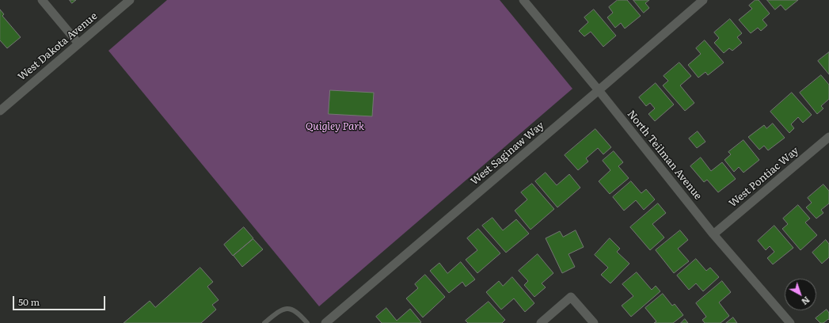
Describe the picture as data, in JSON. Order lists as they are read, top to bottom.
{
  "streets": {
    "street": [
      "West Dakota Avenue",
      "West Saginaw Way",
      "North Teilman Avenue",
      "West Pontiac Way"
    ]
  },
  "crossings": [
    ["West Saginaw Way", "North Teilman Avenue"],
    ["North Teilman Avenue", "West Pontiac Way"]
  ],
  "parks": ["Quigley Park"],
  "scale_bar": "50 m",
  "north": "bottom right"
}
